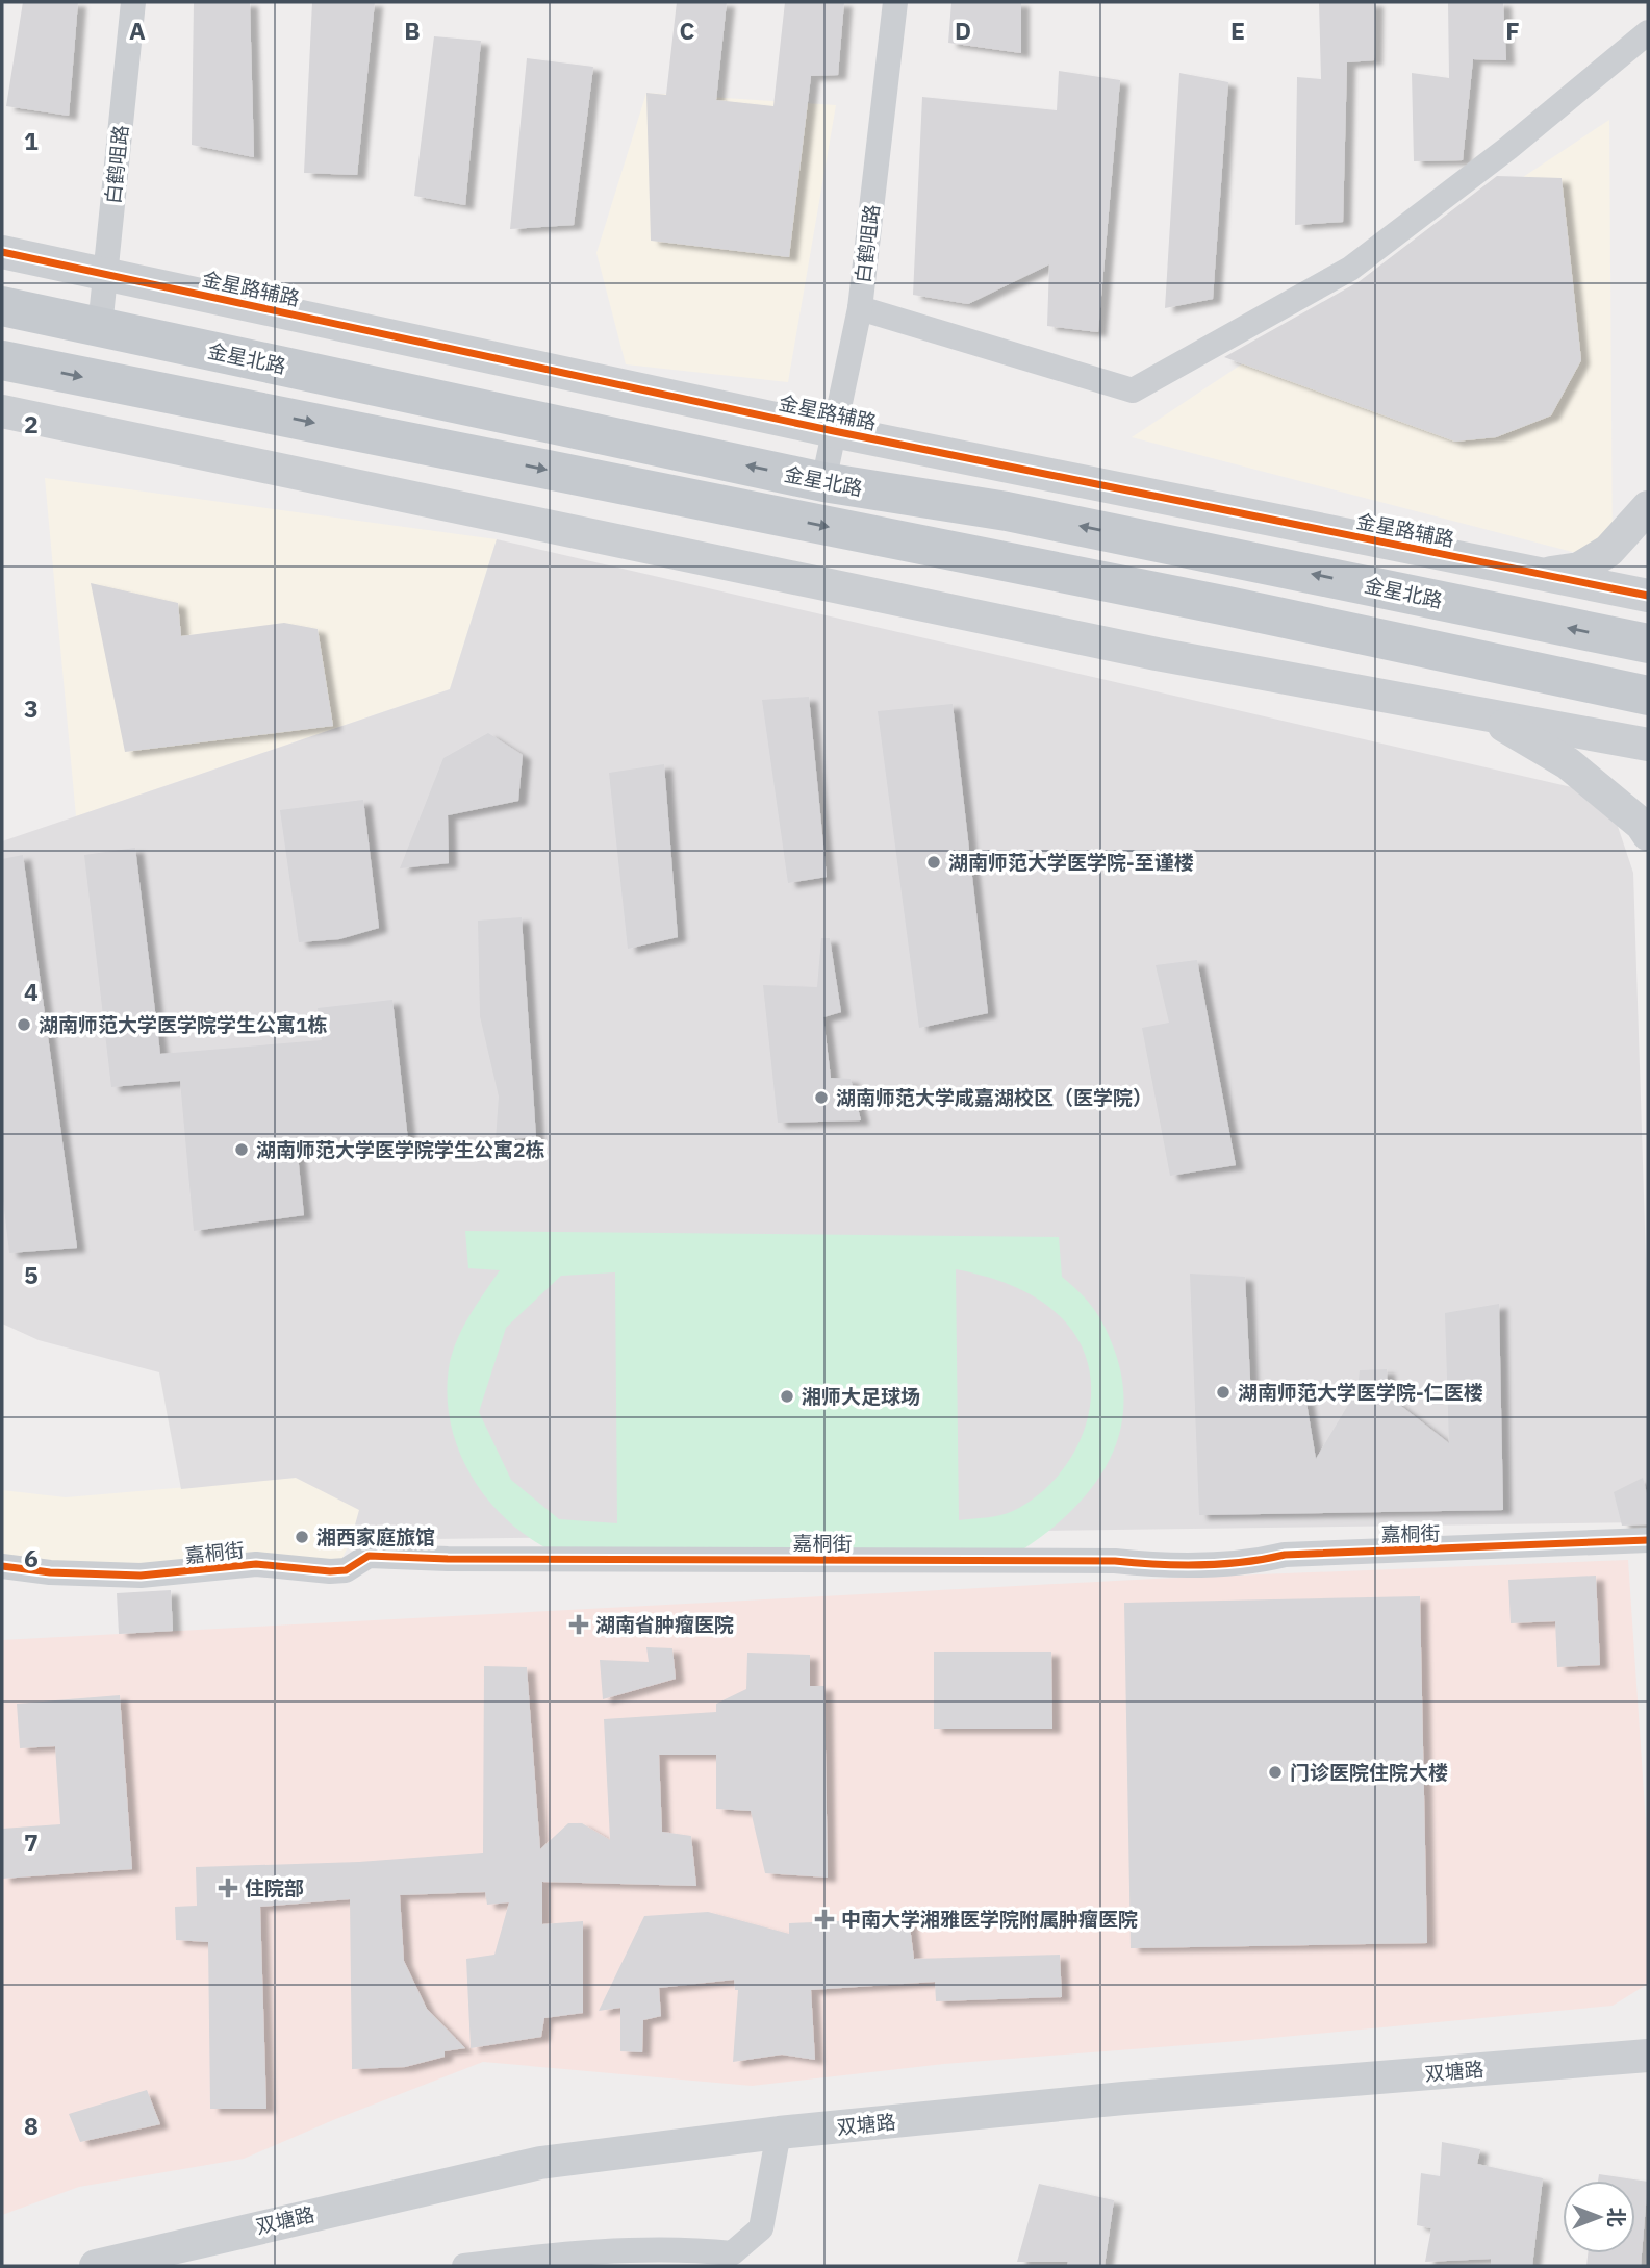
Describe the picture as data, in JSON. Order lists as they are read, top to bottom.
{
  "streets": {
    "main road": ["金星北路"],
    "street": [
      "白鹤咀路",
      "金星路辅路",
      "嘉桐街",
      "双塘路"
    ]
  },
  "crossings": [
    ["白鹤咀路", "金星路辅路"],
    ["白鹤咀路", "金星北路"]
  ],
  "places": {
    "other": [
      "湖南师范大学医学院-至谨楼",
      "湖南师范大学医学院学生公寓1栋",
      "湖南师范大学咸嘉湖校区（医学院）",
      "湖南师范大学医学院学生公寓2栋",
      "湖南师范大学医学院-仁医楼",
      "湘师大足球场",
      "湘西家庭旅馆",
      "门诊医院住院大楼"
    ],
    "health": ["湖南省肿瘤医院", "住院部", "中南大学湘雅医学院附属肿瘤医院"]
  },
  "north": "right",
  "grid": {
    "columns": [
      "A",
      "B",
      "C",
      "D",
      "E",
      "F"
    ],
    "rows": [
      "1",
      "2",
      "3",
      "4",
      "5",
      "6",
      "7",
      "8"
    ]
  }
}
